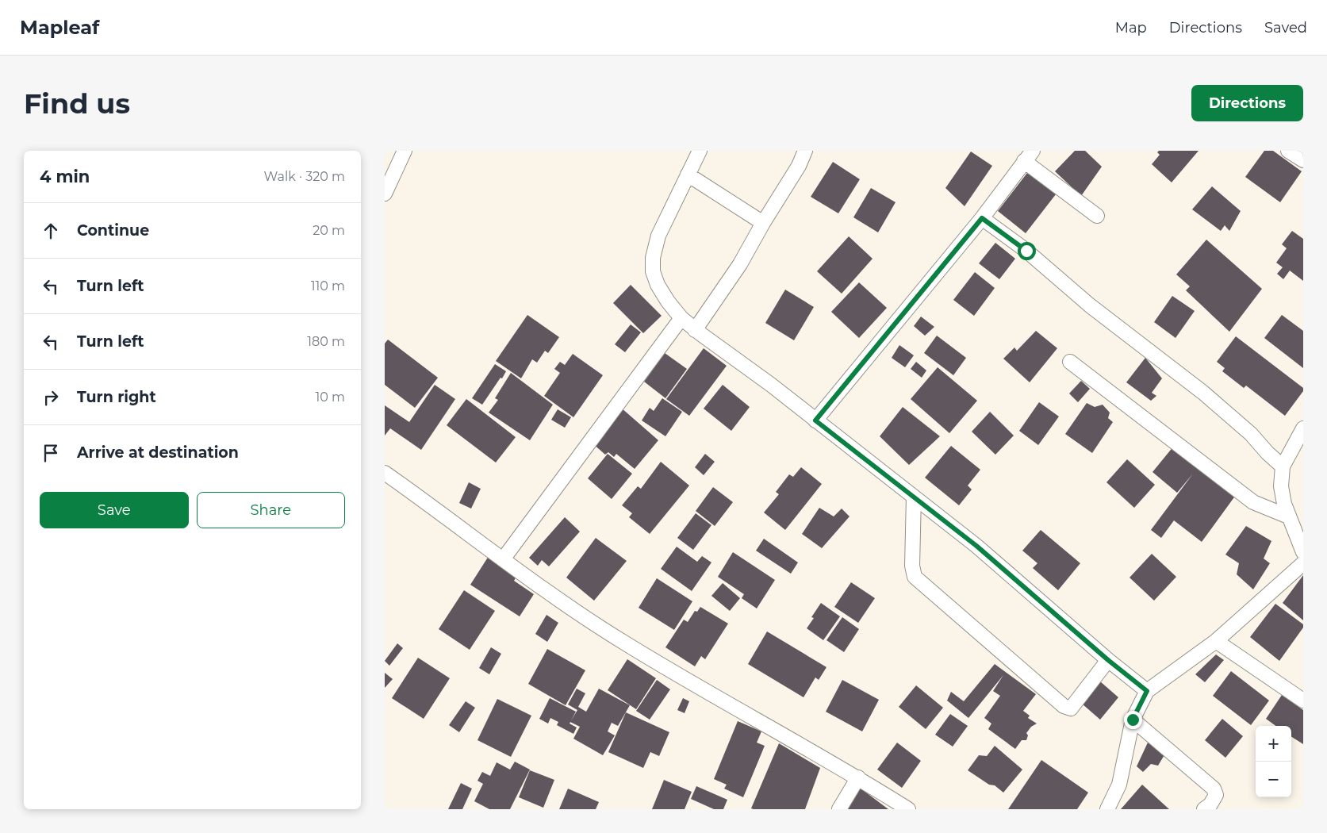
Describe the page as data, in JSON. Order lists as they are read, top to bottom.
{
  "page": {
    "header": "Mapleaf",
    "nav": ["Map", "Directions", "Saved"],
    "buttons": [
      "Directions",
      ["Save", "Share"]
    ],
    "title": "Find us",
    "heading": ["4 min", "Walk · 320 m"],
    "list": [
      ["Continue", "20 m"],
      ["Turn left", "110 m"],
      ["Turn left", "180 m"],
      ["Turn right", "10 m"],
      "Arrive at destination"
    ],
    "map_buttons": ["+", "−"]
  }
}
